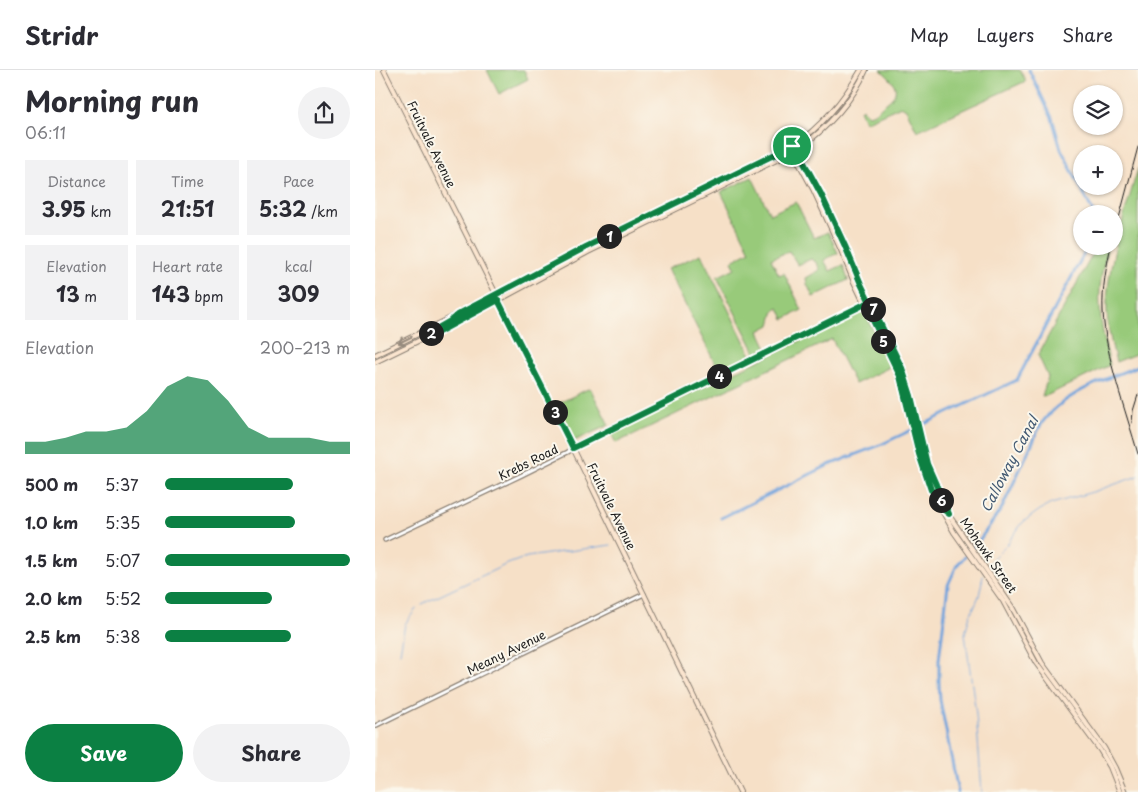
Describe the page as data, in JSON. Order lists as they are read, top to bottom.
{
  "streets": {
    "main road": ["Fruitvale Avenue", "Mohawk Street"],
    "street": ["Krebs Road", "Meany Avenue"]
  },
  "crossings": [
    ["Fruitvale Avenue", "Krebs Road"],
    ["Fruitvale Avenue", "Meany Avenue"]
  ],
  "water": ["Calloway Canal"],
  "page": {
    "header": "Stridr",
    "nav": ["Map", "Layers", "Share"],
    "heading": ["Morning run", "06:11"],
    "map_buttons": ["+", "−"],
    "stats": [
      ["Distance", "3.95 km"],
      ["Time", "21:51"],
      ["Pace", "5:32 /km"],
      ["Elevation", "13 m"],
      ["Heart rate", "143 bpm"],
      ["kcal", "309"]
    ],
    "pins": [
      "1",
      "7",
      "2",
      "5",
      "4",
      "3",
      "6"
    ],
    "chart": ["Elevation", "200–213 m"],
    "list": [
      {
        "name": "500 m",
        "note": "5:37"
      },
      {
        "name": "1.0 km",
        "note": "5:35"
      },
      {
        "name": "1.5 km",
        "note": "5:07"
      },
      {
        "name": "2.0 km",
        "note": "5:52"
      },
      {
        "name": "2.5 km",
        "note": "5:38"
      }
    ],
    "buttons": ["Save", "Share"]
  }
}
